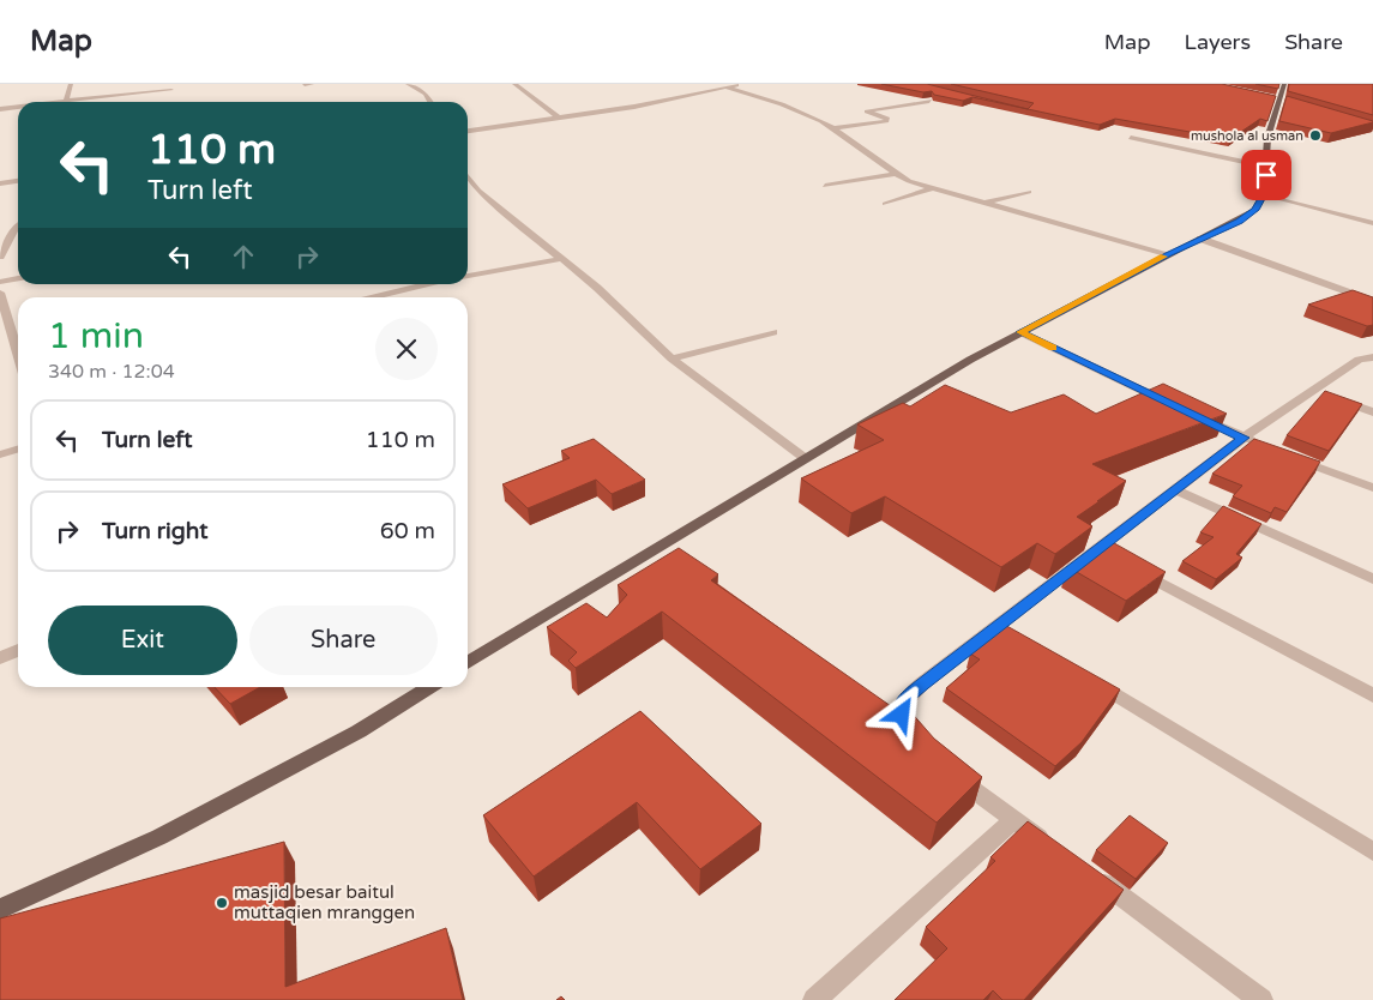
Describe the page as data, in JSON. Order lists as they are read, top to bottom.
{
  "places": ["mushola al usman", "masjid besar baitul muttaqien mranggen"],
  "page": {
    "header": "Map",
    "nav": ["Map", "Layers", "Share"],
    "turn": ["110 m", "Turn left"],
    "heading": ["1 min", "340 m · 12:04"],
    "list": [
      {
        "name": "Turn left",
        "value": "110 m"
      },
      {
        "name": "Turn right",
        "value": "60 m"
      }
    ],
    "buttons": ["Exit", "Share"]
  }
}
